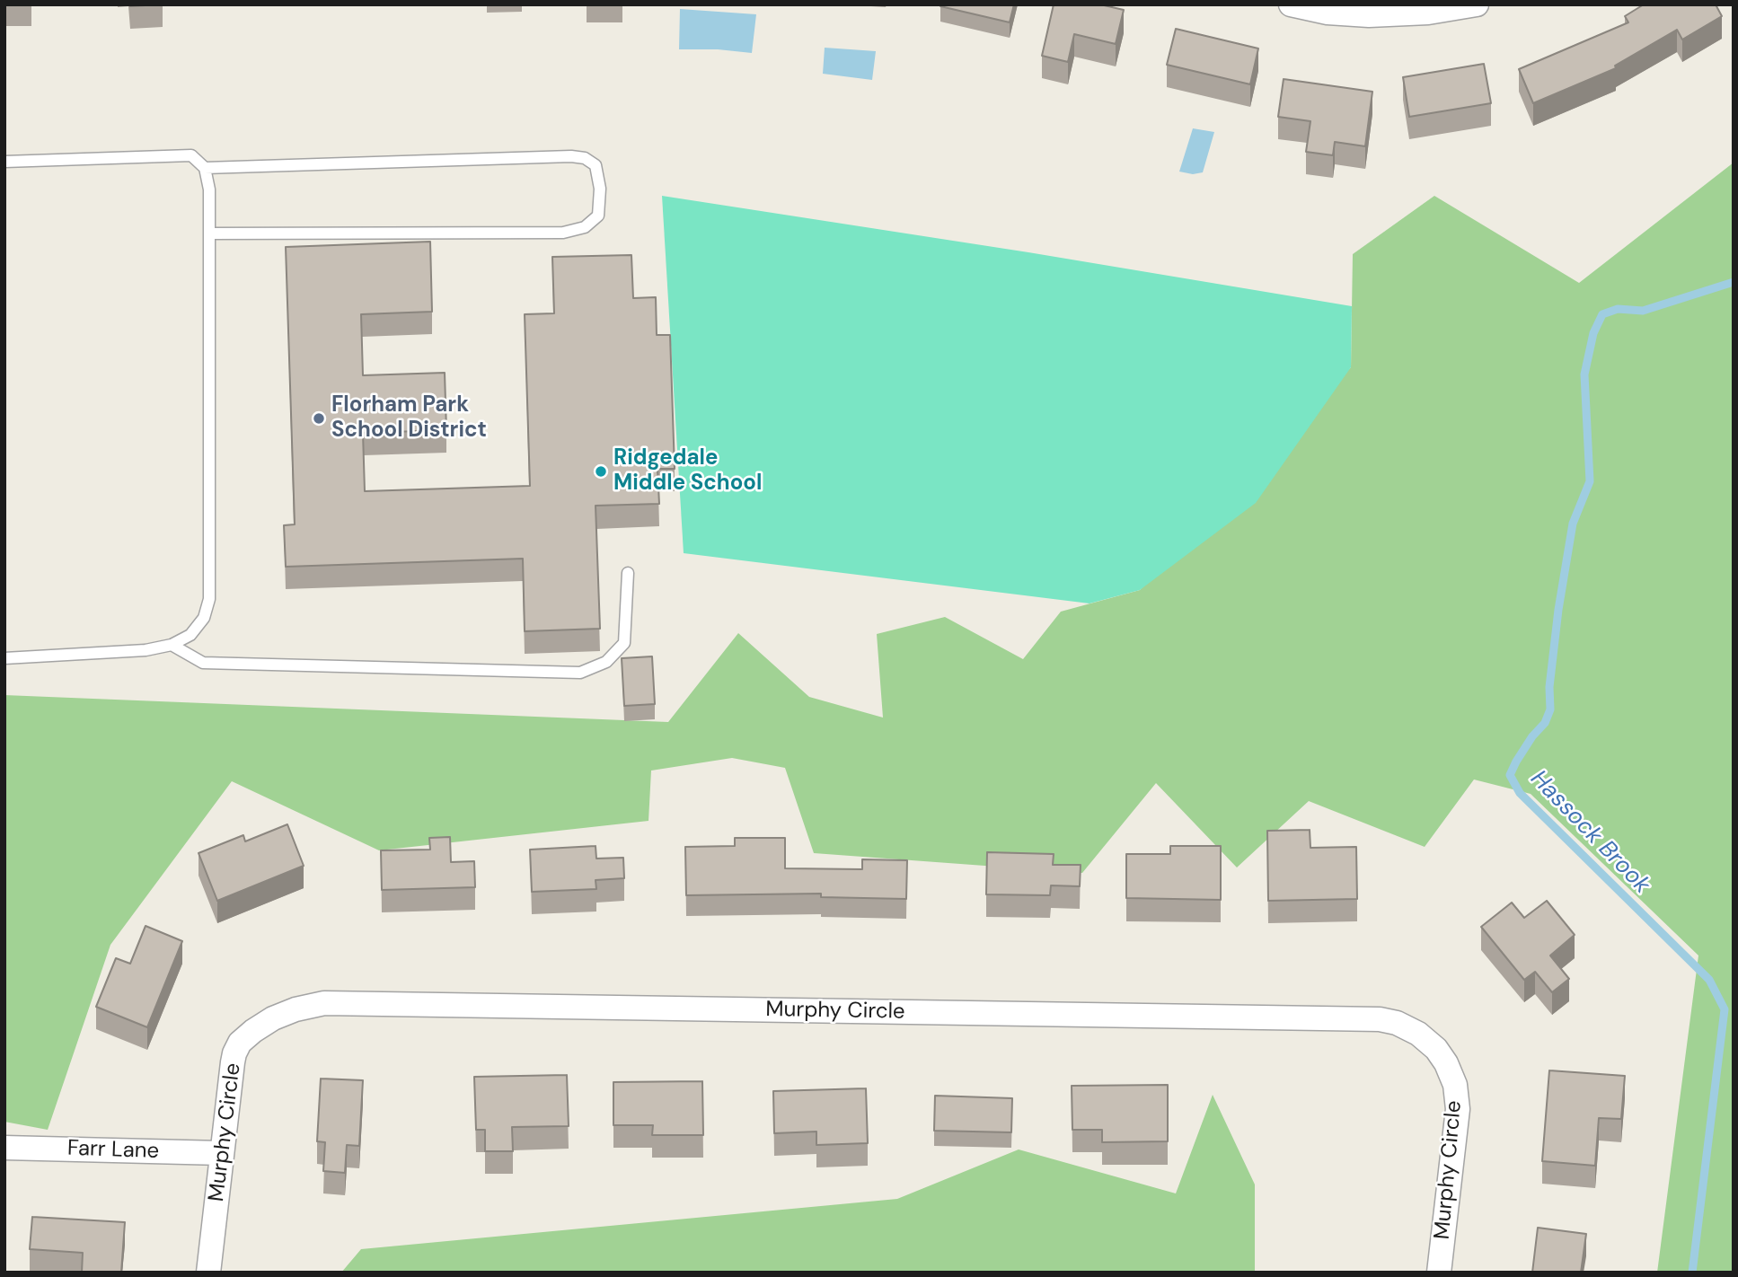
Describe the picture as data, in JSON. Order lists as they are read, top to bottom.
{
  "streets": {
    "street": ["Murphy Circle", "Farr Lane"]
  },
  "crossings": [
    ["Murphy Circle", "Farr Lane"]
  ],
  "water": ["Hassock Brook"],
  "places": ["Florham Park School District", "Ridgedale Middle School"]
}
